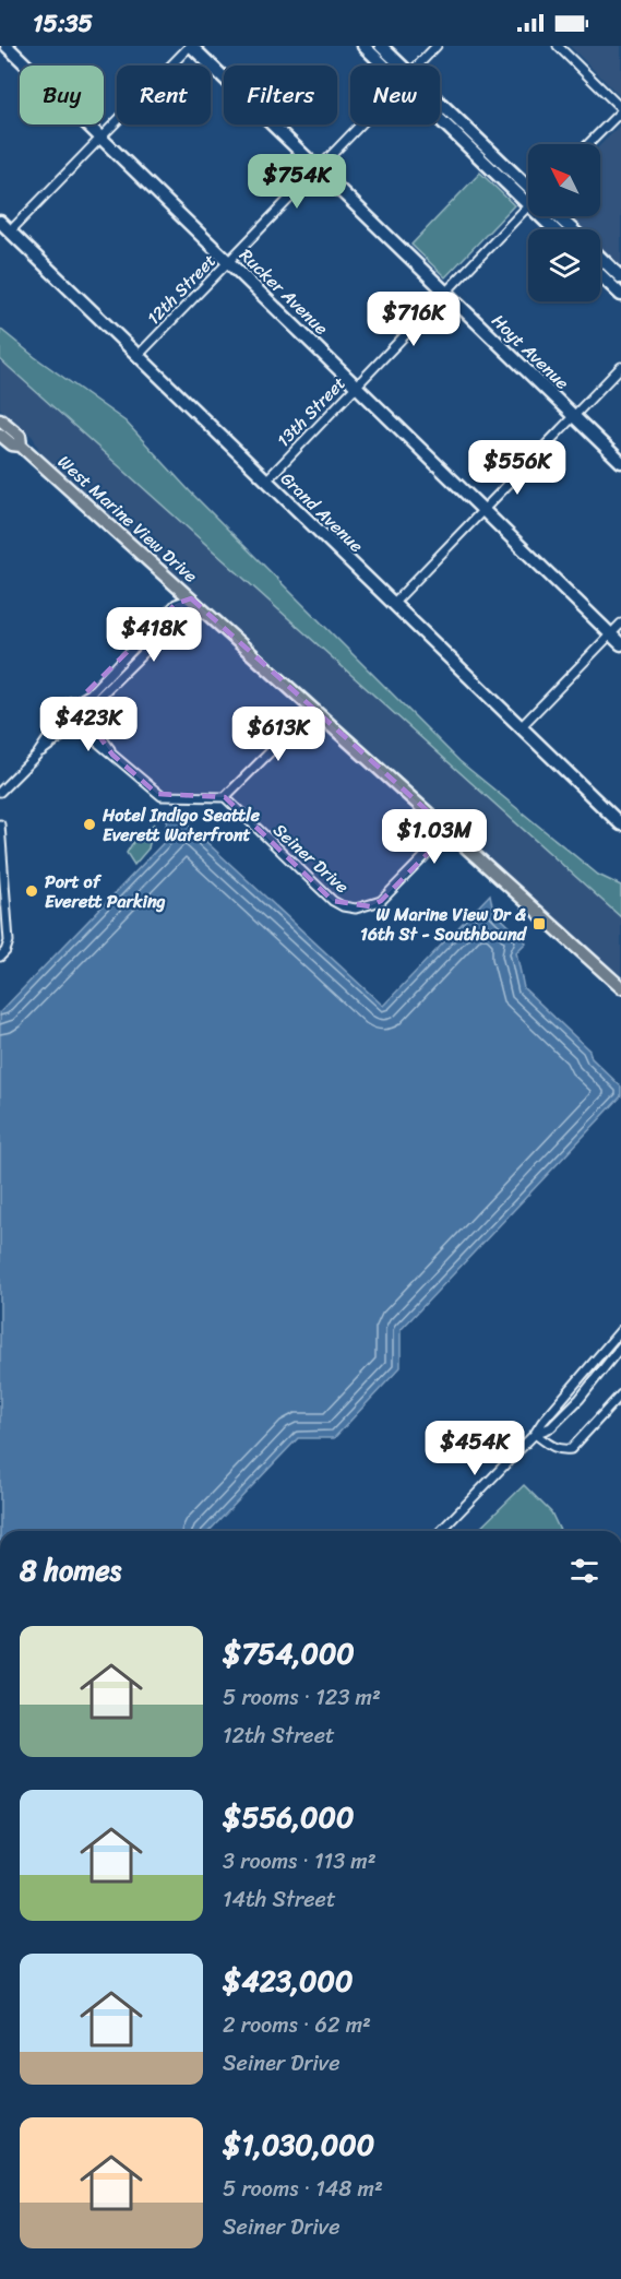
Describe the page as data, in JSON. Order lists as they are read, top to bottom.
{
  "streets": {
    "main road": ["West Marine View Drive"],
    "street": [
      "12th Street",
      "Rucker Avenue",
      "Hoyt Avenue",
      "13th Street",
      "Grand Avenue",
      "Seiner Drive"
    ]
  },
  "crossings": [
    ["12th Street", "Rucker Avenue"],
    ["12th Street", "Hoyt Avenue"],
    ["12th Street", "Grand Avenue"],
    ["Rucker Avenue", "13th Street"],
    ["Hoyt Avenue", "13th Street"],
    ["13th Street", "Grand Avenue"],
    ["West Marine View Drive", "Seiner Drive"]
  ],
  "places": {
    "other": ["Hotel Indigo Seattle Everett Waterfront", "Port of Everett Parking"],
    "transit": ["W Marine View Dr & 16th St - Southbound"]
  },
  "north": "top left",
  "page": {
    "status": "15:35",
    "chip": [
      "Buy",
      "Rent",
      "Filters",
      "New"
    ],
    "price": [
      "$754K",
      "$716K",
      "$556K",
      "$418K",
      "$423K",
      "$613K",
      "$1.03M",
      "$454K"
    ],
    "heading": "8 homes",
    "list": [
      {
        "name": "$754,000",
        "note": "5 rooms · 123 m² · 12th Street"
      },
      {
        "name": "$556,000",
        "note": "3 rooms · 113 m² · 14th Street"
      },
      {
        "name": "$423,000",
        "note": "2 rooms · 62 m² · Seiner Drive"
      },
      {
        "name": "$1,030,000",
        "note": "5 rooms · 148 m² · Seiner Drive"
      }
    ]
  }
}
